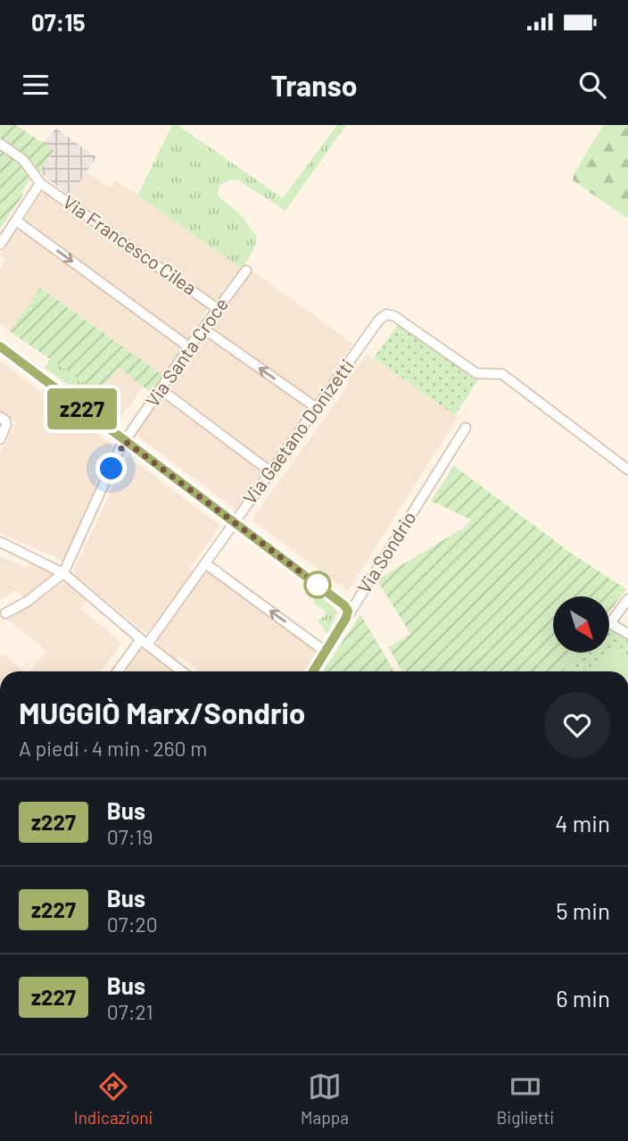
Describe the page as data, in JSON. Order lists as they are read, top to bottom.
{
  "streets": {
    "street": [
      "Via Francesco Cilea",
      "Via Santa Croce",
      "Via Gaetano Donizetti",
      "Via Sondrio"
    ]
  },
  "crossings": [
    ["Via Francesco Cilea", "Via Santa Croce"]
  ],
  "lines": ["bus line z227"],
  "north": "bottom right",
  "page": {
    "status": "07:15",
    "header": "Transo",
    "on_map": "z227",
    "heading": ["MUGGIÒ Marx/Sondrio", "A piedi · 4 min · 260 m"],
    "list": [
      {
        "mark": "z227",
        "name": "Bus",
        "note": "07:19",
        "value": "4 min"
      },
      {
        "mark": "z227",
        "name": "Bus",
        "note": "07:20",
        "value": "5 min"
      },
      {
        "mark": "z227",
        "name": "Bus",
        "note": "07:21",
        "value": "6 min"
      }
    ],
    "tabs": ["Indicazioni", "Mappa", "Biglietti"]
  }
}
